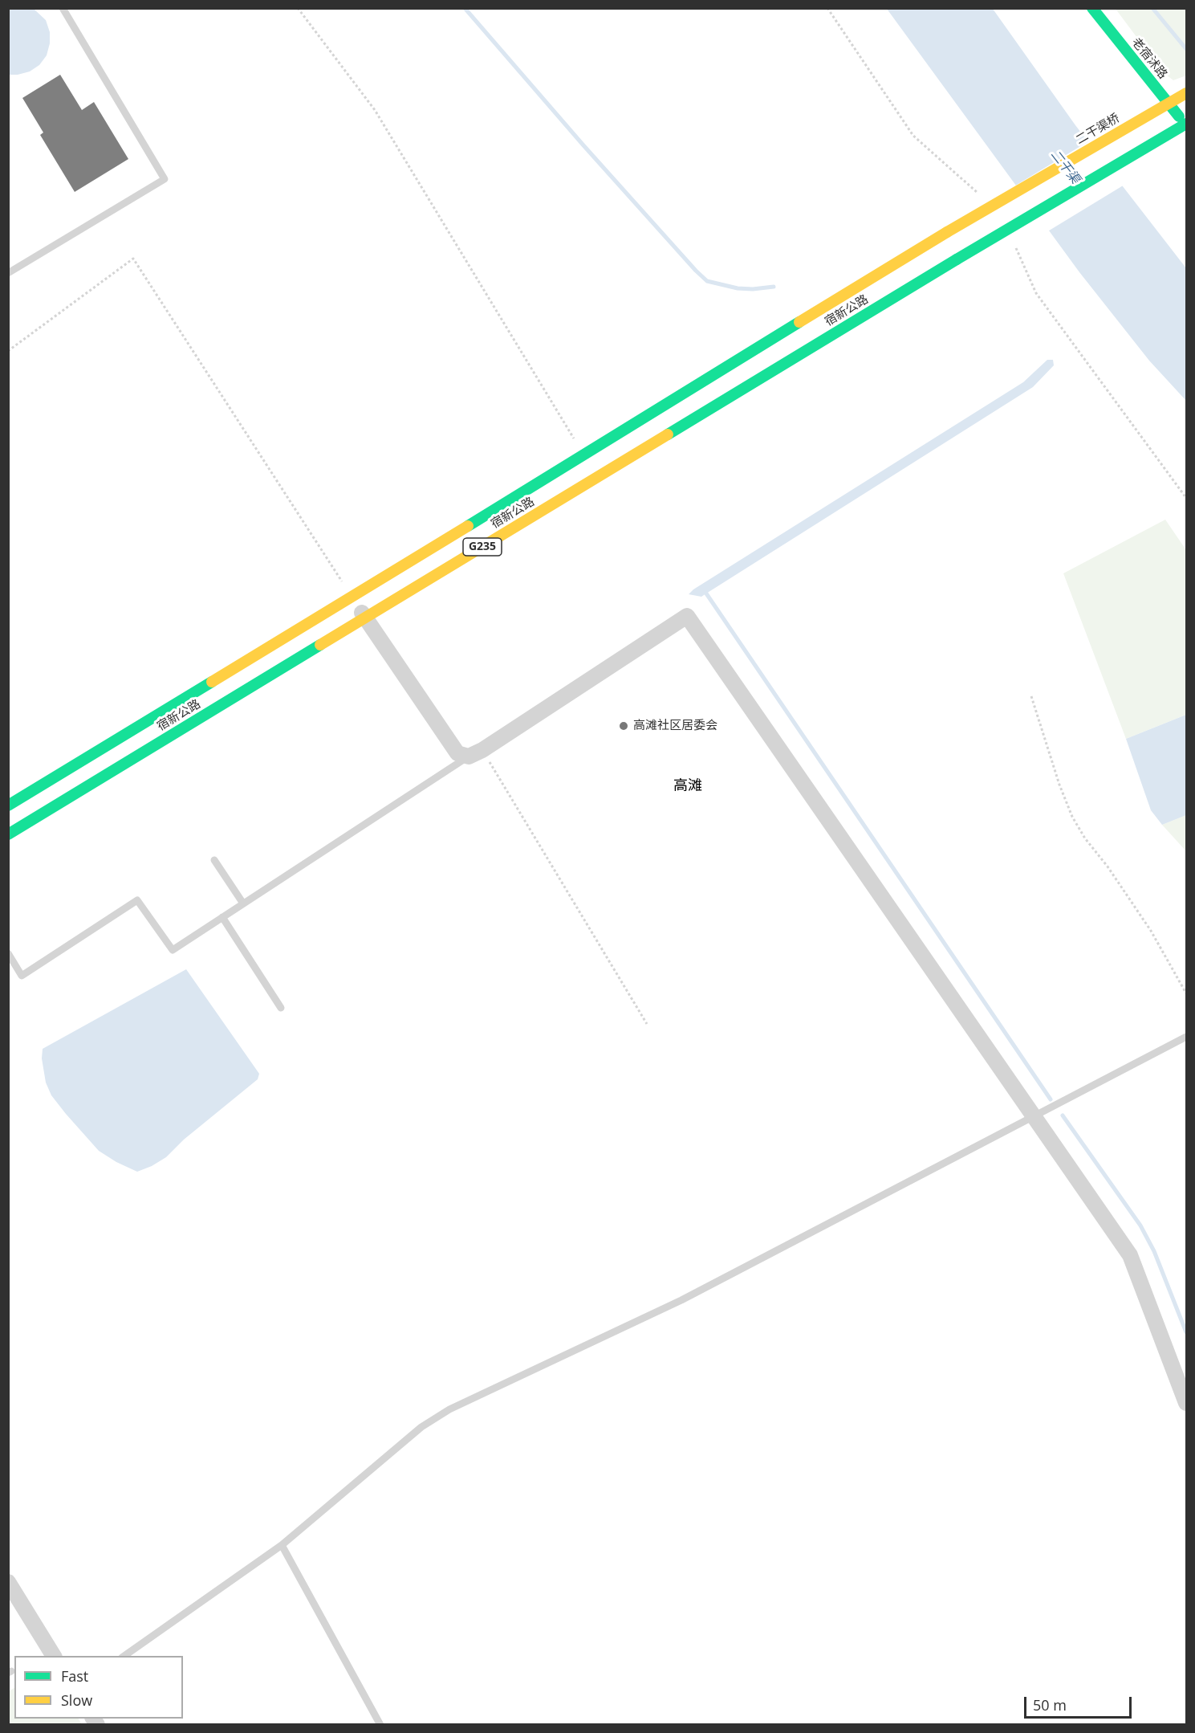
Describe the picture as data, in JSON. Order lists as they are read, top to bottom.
{
  "streets": {
    "main road": [
      "老宿沭路",
      "二干渠桥",
      "宿新公路",
      "G235"
    ]
  },
  "crossings": [
    ["老宿沭路", "宿新公路"],
    ["二干渠桥", "宿新公路"]
  ],
  "districts": ["高滩"],
  "water": ["二干渠"],
  "places": ["高滩社区居委会"],
  "legend": ["Fast", "Slow"],
  "scale_bar": "50 m"
}
